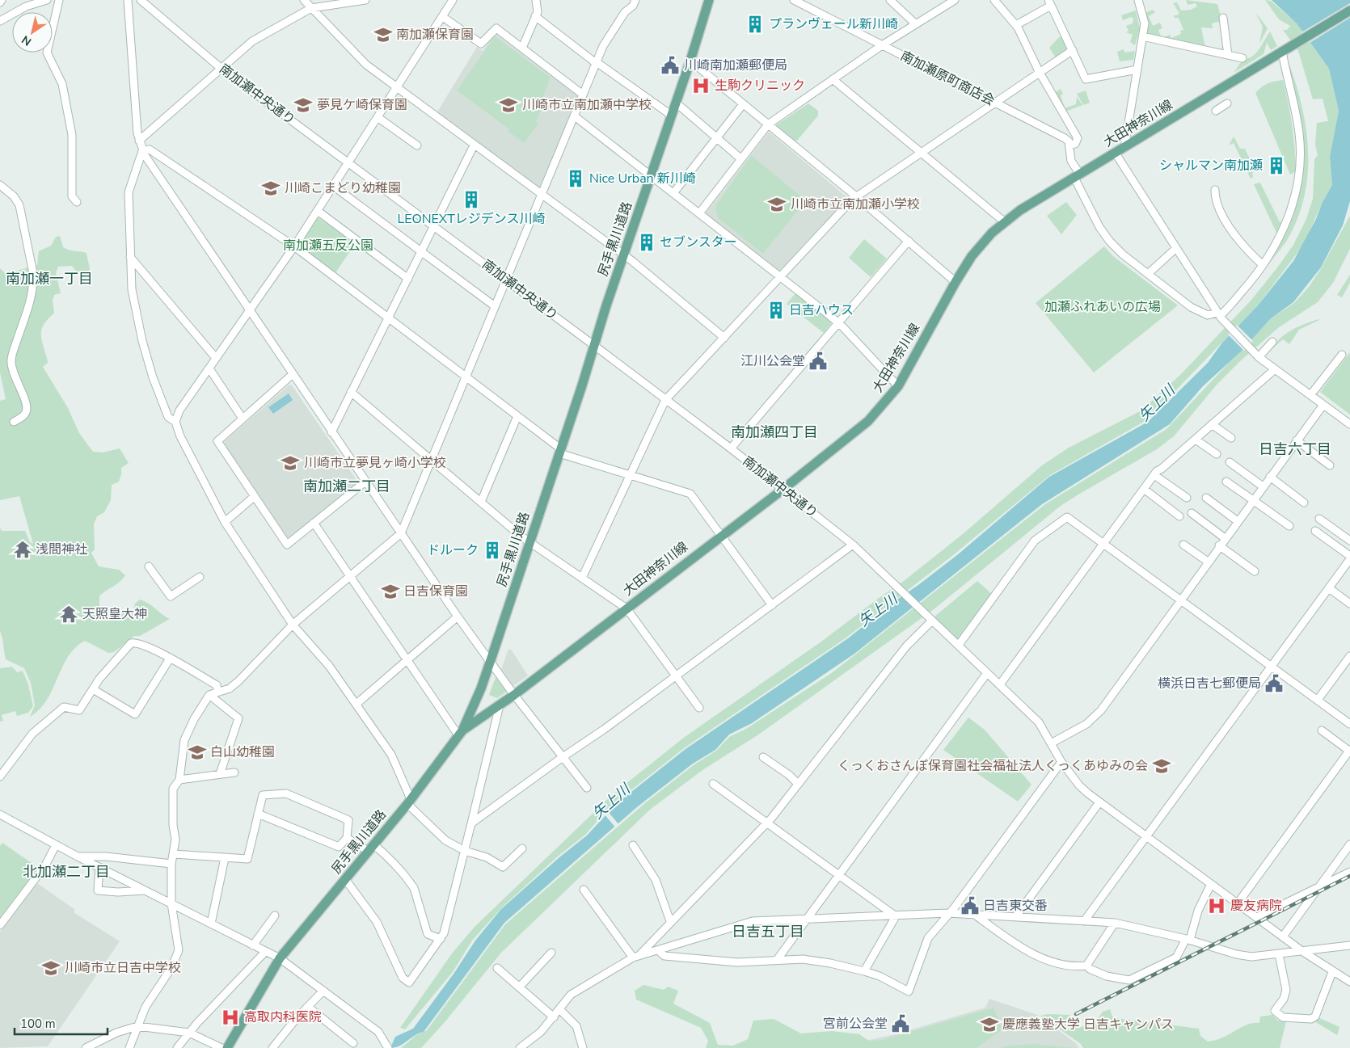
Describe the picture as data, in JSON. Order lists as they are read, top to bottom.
{
  "streets": {
    "main road": ["大田神奈川線", "尻手黒川道路"],
    "street": ["南加瀬原町商店会", "南加瀬中央通り"]
  },
  "crossings": [
    ["南加瀬中央通り", "大田神奈川線"],
    ["南加瀬中央通り", "尻手黒川道路"],
    ["大田神奈川線", "尻手黒川道路"]
  ],
  "districts": [
    "南加瀬一丁目",
    "南加瀬四丁目",
    "日吉六丁目",
    "南加瀬二丁目",
    "北加瀬二丁目",
    "日吉五丁目"
  ],
  "water": ["矢上川"],
  "parks": ["南加瀬五反公園", "加瀬ふれあいの広場"],
  "places": {
    "building": [
      "プランヴェール新川崎",
      "シャルマン南加瀬",
      "Nice Urban 新川崎",
      "LEONEXTレジデンス川崎",
      "セブンスター",
      "日吉ハウス",
      "ドルーク"
    ],
    "school or university": [
      "南加瀬保育園",
      "夢見ケ崎保育園",
      "川崎市立南加瀬中学校",
      "川崎こまどり幼稚園",
      "川崎市立南加瀬小学校",
      "川崎市立夢見ヶ崎小学校",
      "日吉保育園",
      "白山幼稚園",
      "くっくおさんぽ保育園社会福祉法人くっくあゆみの会",
      "川崎市立日吉中学校",
      "慶應義塾大学 日吉キャンパス"
    ],
    "public building": [
      "川崎南加瀬郵便局",
      "江川公会堂",
      "横浜日吉七郵便局",
      "日吉東交番",
      "宮前公会堂"
    ],
    "hospital": ["生駒クリニック", "慶友病院", "高取内科医院"],
    "temple": ["浅間神社", "天照皇大神"]
  },
  "scale_bar": "100 m",
  "north": "bottom left"
}
